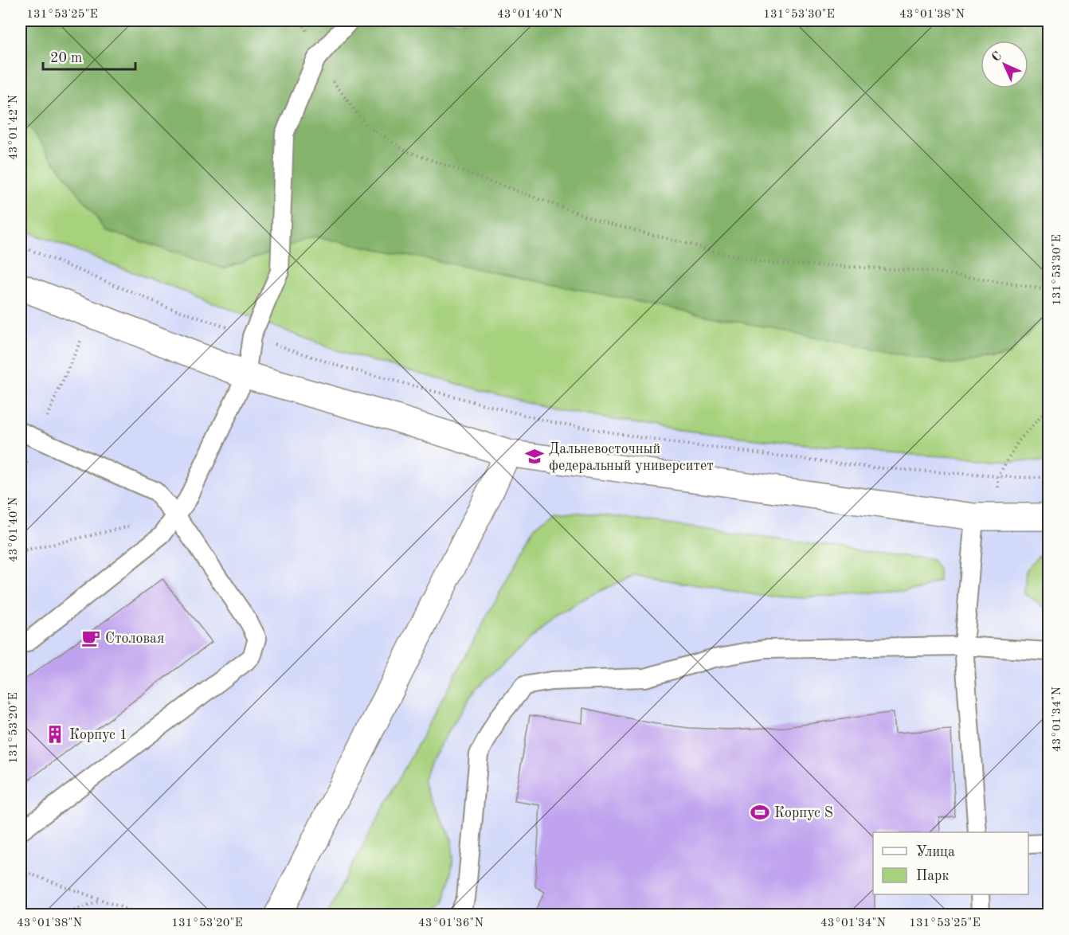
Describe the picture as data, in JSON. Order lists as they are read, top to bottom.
{
  "places": {
    "school or university": ["Дальневосточный федеральный университет"],
    "cafe": ["Столовая"],
    "building": ["Корпус 1"],
    "sports": ["Корпус S"]
  },
  "legend": ["Улица", "Парк"],
  "scale_bar": "20 m",
  "north": "top left",
  "coordinates": [
    "131°53'25\"E",
    "43°01'40\"N",
    "131°53'30\"E",
    "43°01'38\"N",
    "43°01'42\"N",
    "43°01'34\"N",
    "131°53'20\"E",
    "43°01'36\"N"
  ]
}
